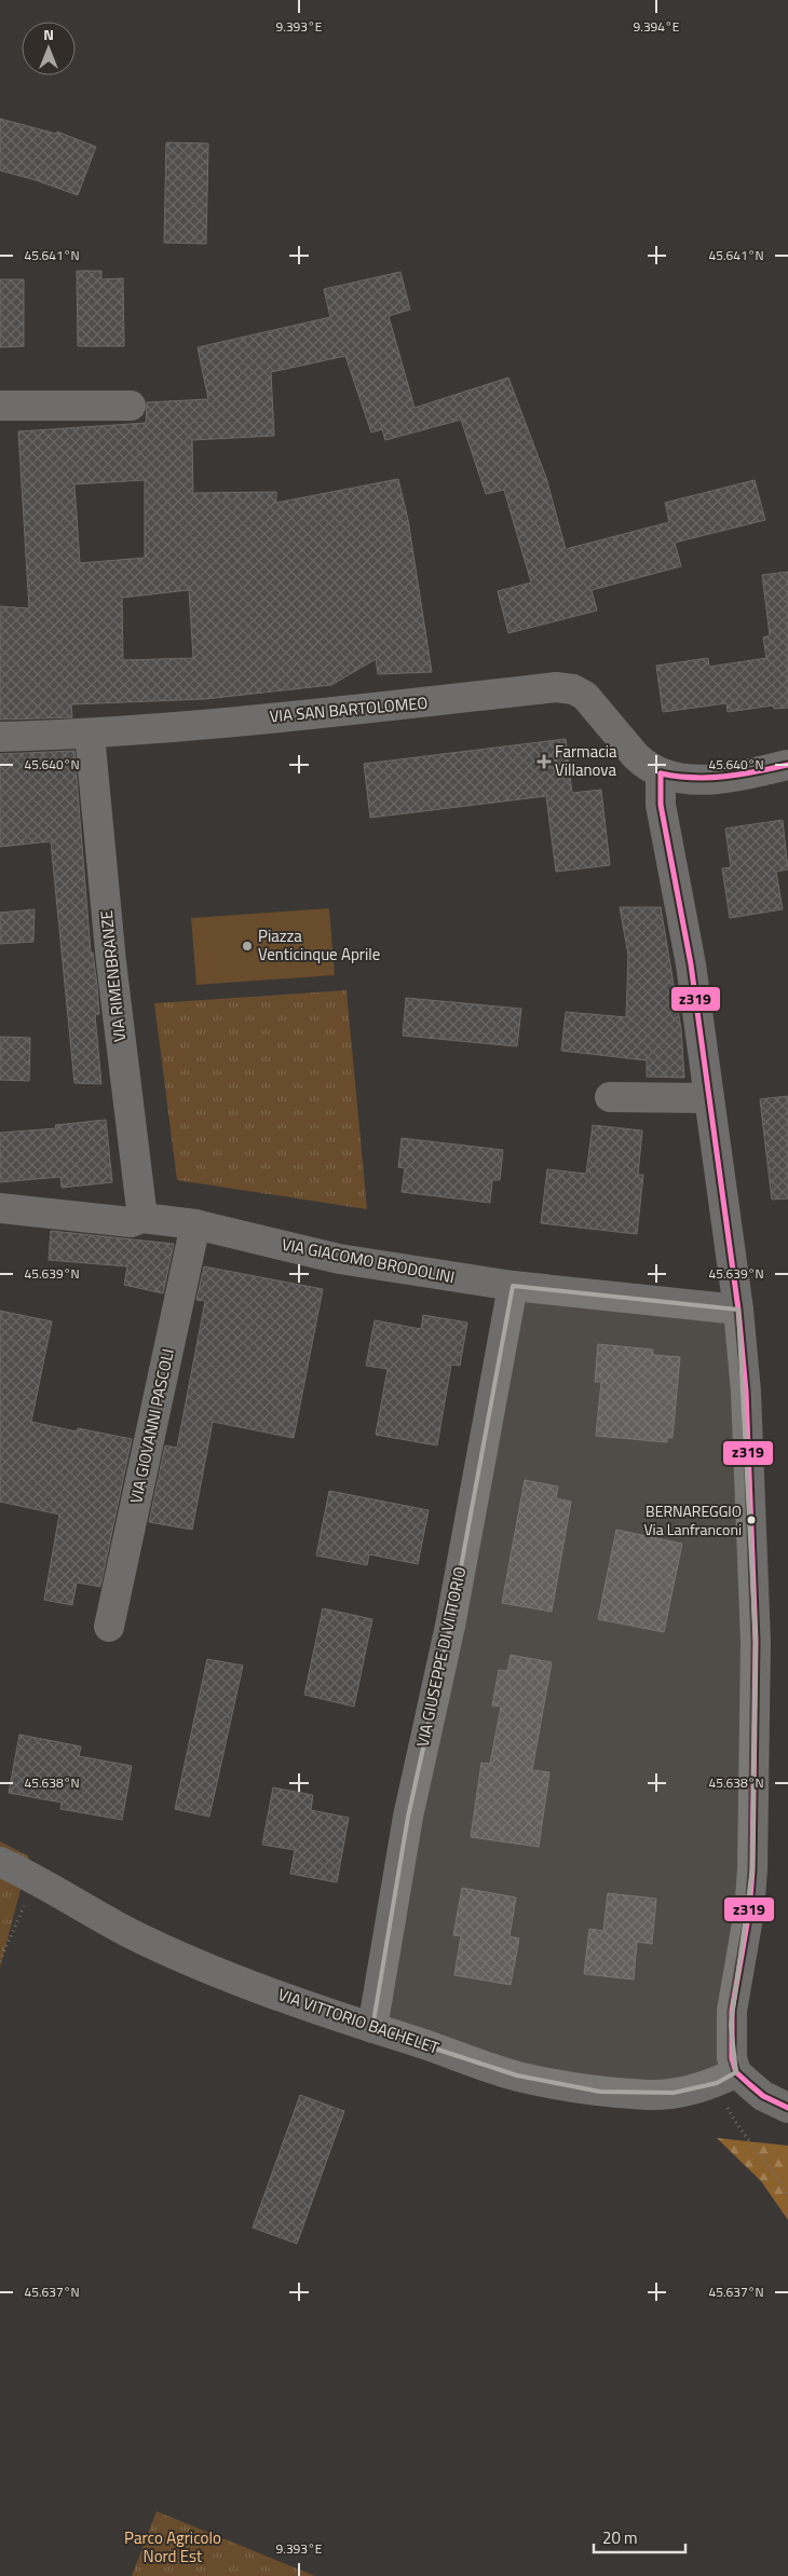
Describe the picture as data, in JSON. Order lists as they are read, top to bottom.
{
  "streets": {
    "street": [
      "VIA SAN BARTOLOMEO",
      "VIA RIMENBRANZE",
      "VIA GIACOMO BRODOLINI",
      "VIA GIOVANNI PASCOLI",
      "VIA GIUSEPPE DI VITTORIO",
      "VIA VITTORIO BACHELET"
    ]
  },
  "crossings": [
    ["VIA SAN BARTOLOMEO", "VIA RIMENBRANZE"],
    ["VIA RIMENBRANZE", "VIA GIACOMO BRODOLINI"],
    ["VIA GIACOMO BRODOLINI", "VIA GIOVANNI PASCOLI"],
    ["VIA GIACOMO BRODOLINI", "VIA GIUSEPPE DI VITTORIO"],
    ["VIA GIUSEPPE DI VITTORIO", "VIA VITTORIO BACHELET"]
  ],
  "parks": ["Parco Agricolo Nord Est"],
  "places": {
    "health": ["Farmacia Villanova"],
    "other": ["Piazza Venticinque Aprile", "BERNAREGGIO Via Lanfranconi"]
  },
  "lines": ["transit line z319"],
  "scale_bar": "20 m",
  "north": "top",
  "coordinates": [
    "9.393°E",
    "9.394°E",
    "45.641°N",
    "45.640°N",
    "45.639°N",
    "45.638°N",
    "45.637°N"
  ]
}
